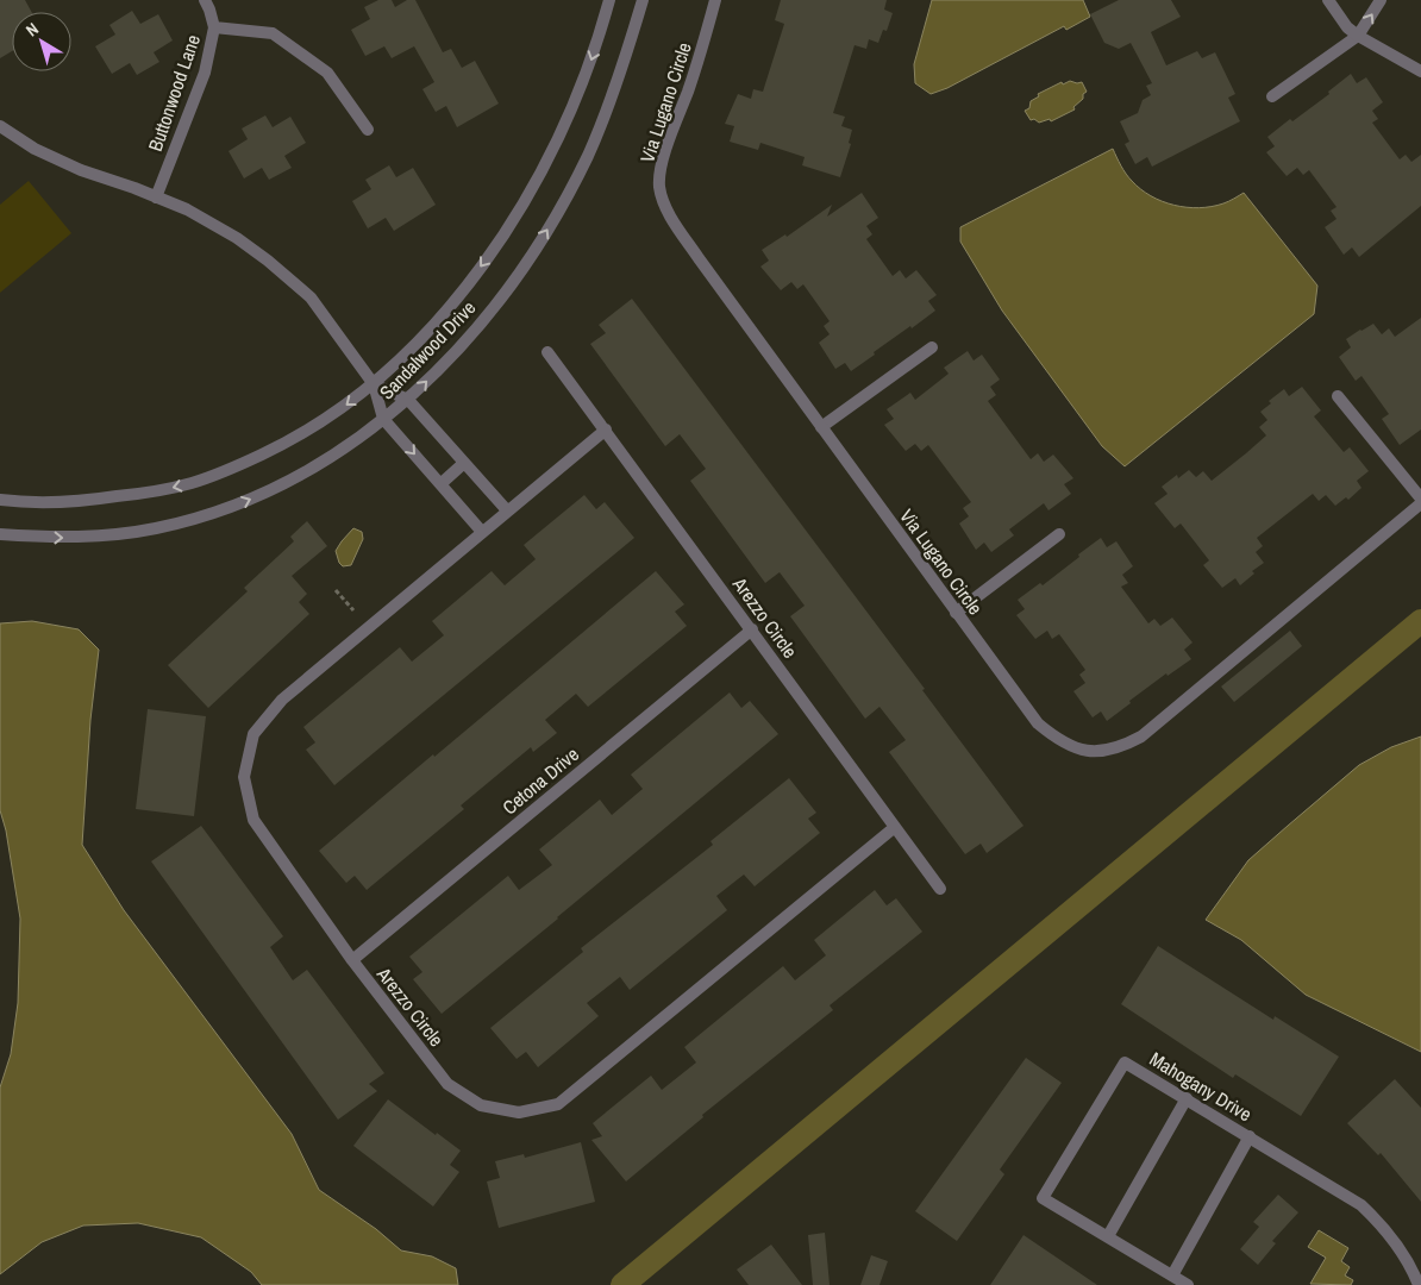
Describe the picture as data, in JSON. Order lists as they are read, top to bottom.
{
  "streets": {
    "street": [
      "Buttonwood Lane",
      "Via Lugano Circle",
      "Sandalwood Drive",
      "Arezzo Circle",
      "Cetona Drive",
      "Mahogany Drive"
    ]
  },
  "crossings": [
    ["Arezzo Circle", "Cetona Drive"]
  ],
  "north": "top left"
}
